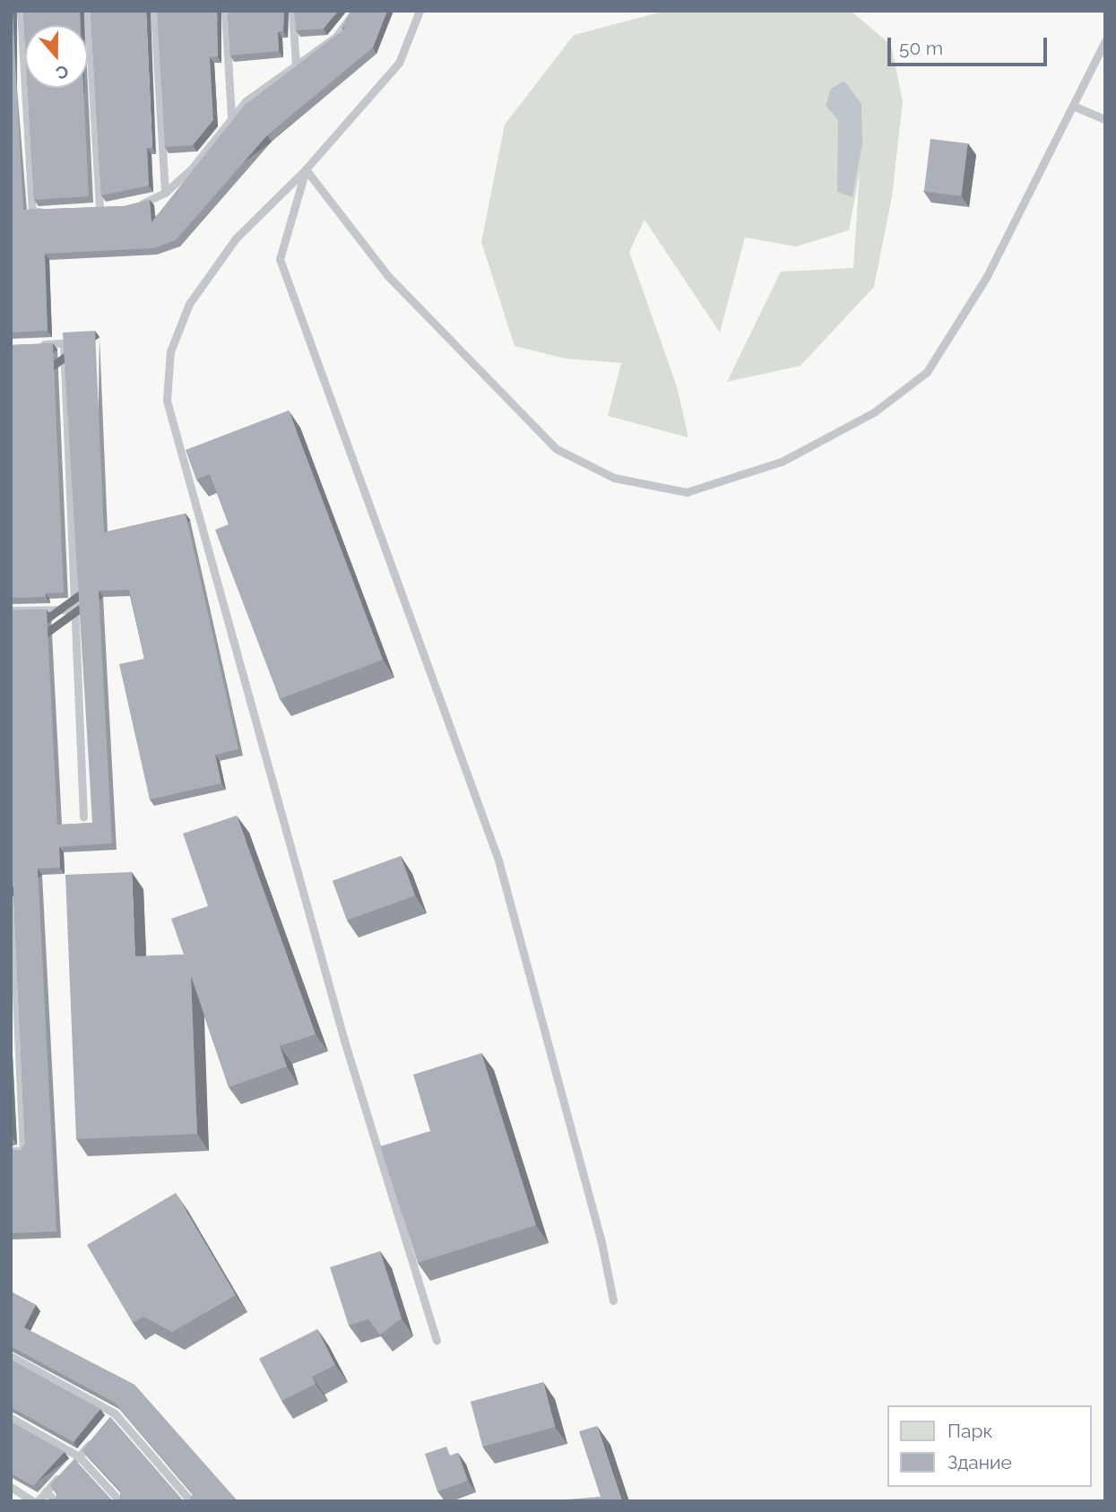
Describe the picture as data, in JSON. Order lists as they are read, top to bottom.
{
  "legend": ["Парк", "Здание"],
  "scale_bar": "50 m",
  "north": "bottom"
}
